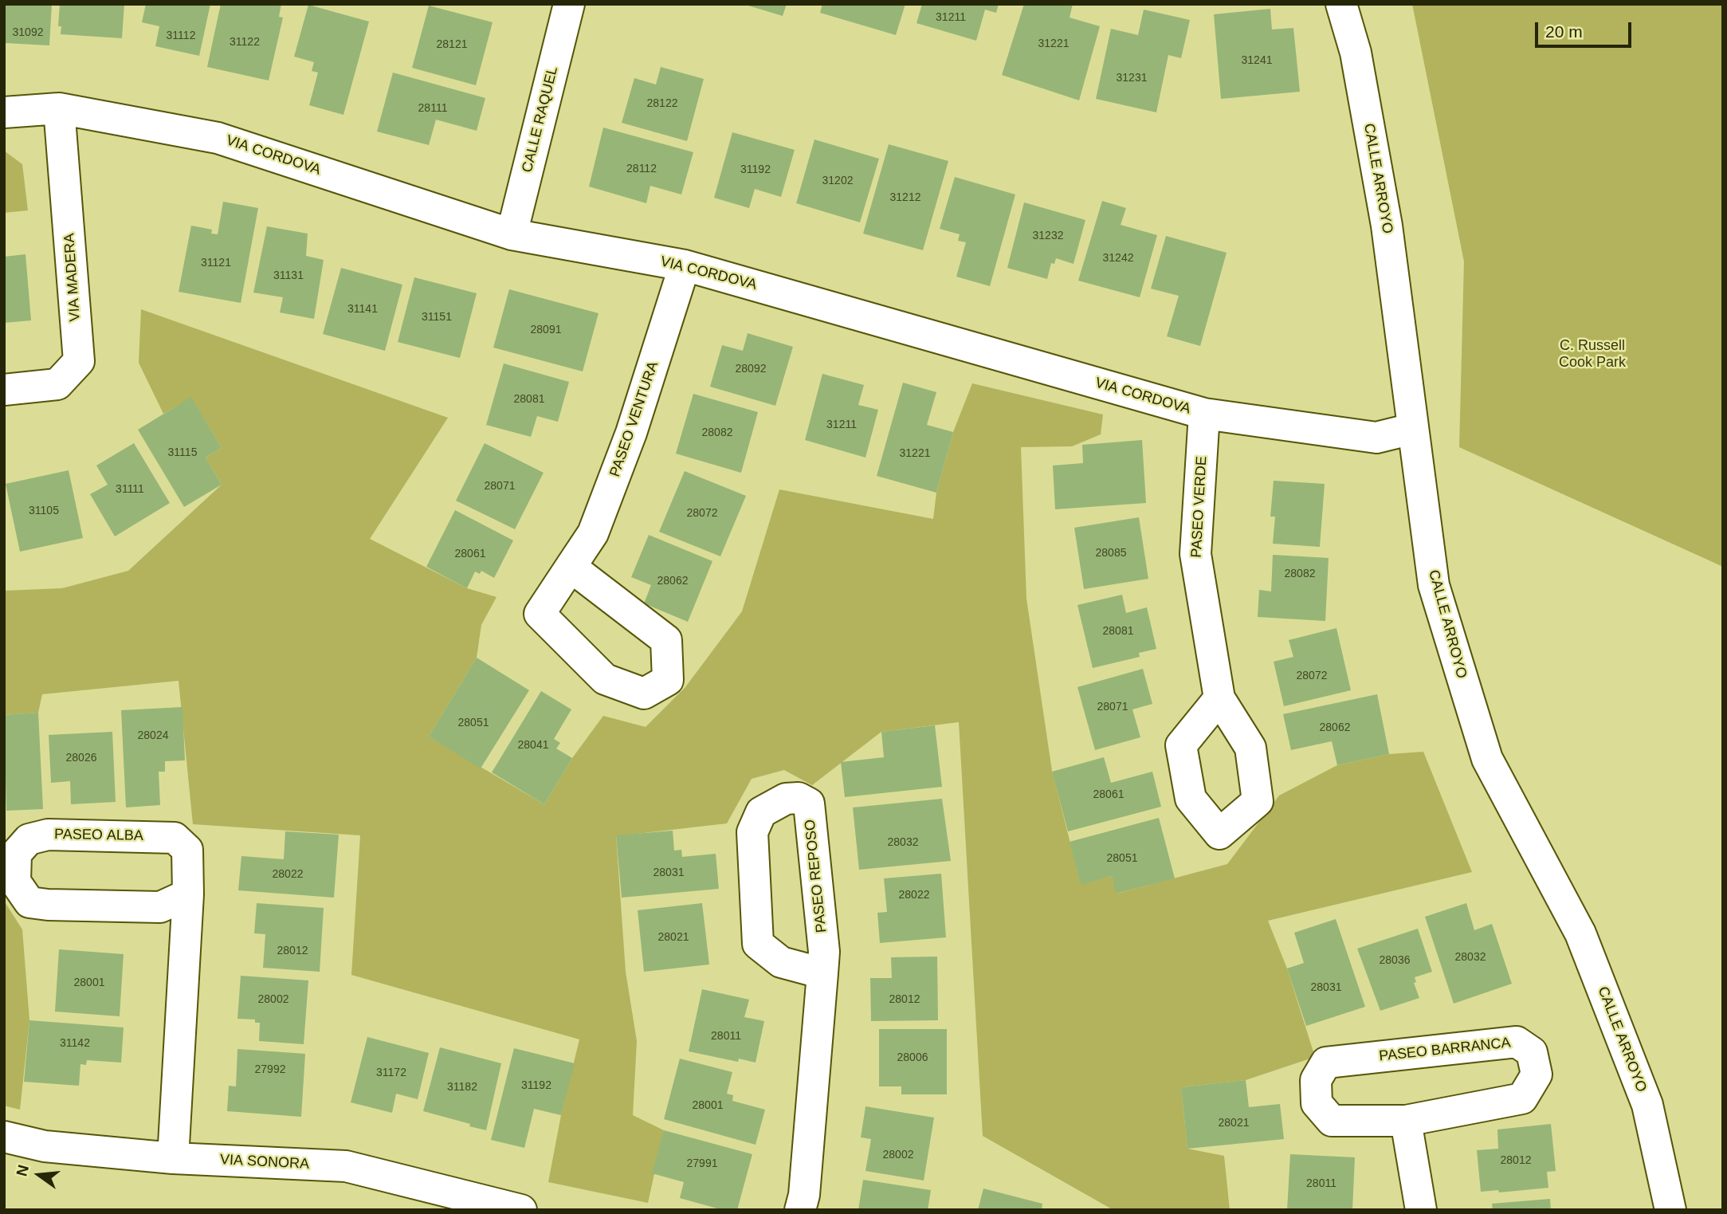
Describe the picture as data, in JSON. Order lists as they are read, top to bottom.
{
  "streets": {
    "street": [
      "CALLE RAQUEL",
      "VIA CORDOVA",
      "CALLE ARROYO",
      "VIA MADERA",
      "PASEO VENTURA",
      "PASEO VERDE",
      "PASEO ALBA",
      "PASEO REPOSO",
      "PASEO BARRANCA",
      "VIA SONORA"
    ]
  },
  "crossings": [
    ["CALLE RAQUEL", "VIA CORDOVA"],
    ["VIA CORDOVA", "CALLE ARROYO"],
    ["VIA CORDOVA", "VIA MADERA"],
    ["VIA CORDOVA", "PASEO VENTURA"],
    ["VIA CORDOVA", "PASEO VERDE"],
    ["PASEO ALBA", "VIA SONORA"]
  ],
  "parks": ["C. Russell Cook Park"],
  "house_numbers": [
    "31211",
    "31092",
    "31112",
    "31122",
    "31221",
    "28121",
    "31241",
    "31231",
    "28122",
    "28111",
    "28112",
    "31192",
    "31202",
    "31212",
    "31232",
    "31242",
    "31121",
    "31131",
    "31141",
    "31151",
    "28091",
    "28092",
    "28081",
    "31211",
    "28082",
    "31115",
    "31221",
    "28071",
    "31111",
    "31105",
    "28072",
    "28085",
    "28061",
    "28082",
    "28062",
    "28081",
    "28072",
    "28071",
    "28051",
    "28062",
    "28024",
    "28041",
    "28026",
    "28061",
    "28032",
    "28051",
    "28031",
    "28022",
    "28022",
    "28021",
    "28012",
    "28032",
    "28036",
    "28001",
    "28031",
    "28002",
    "28012",
    "28011",
    "31142",
    "28006",
    "27992",
    "31172",
    "31192",
    "31182",
    "28001",
    "28021",
    "28002",
    "28012",
    "27991",
    "28011"
  ],
  "scale_bar": "20 m",
  "north": "left"
}
